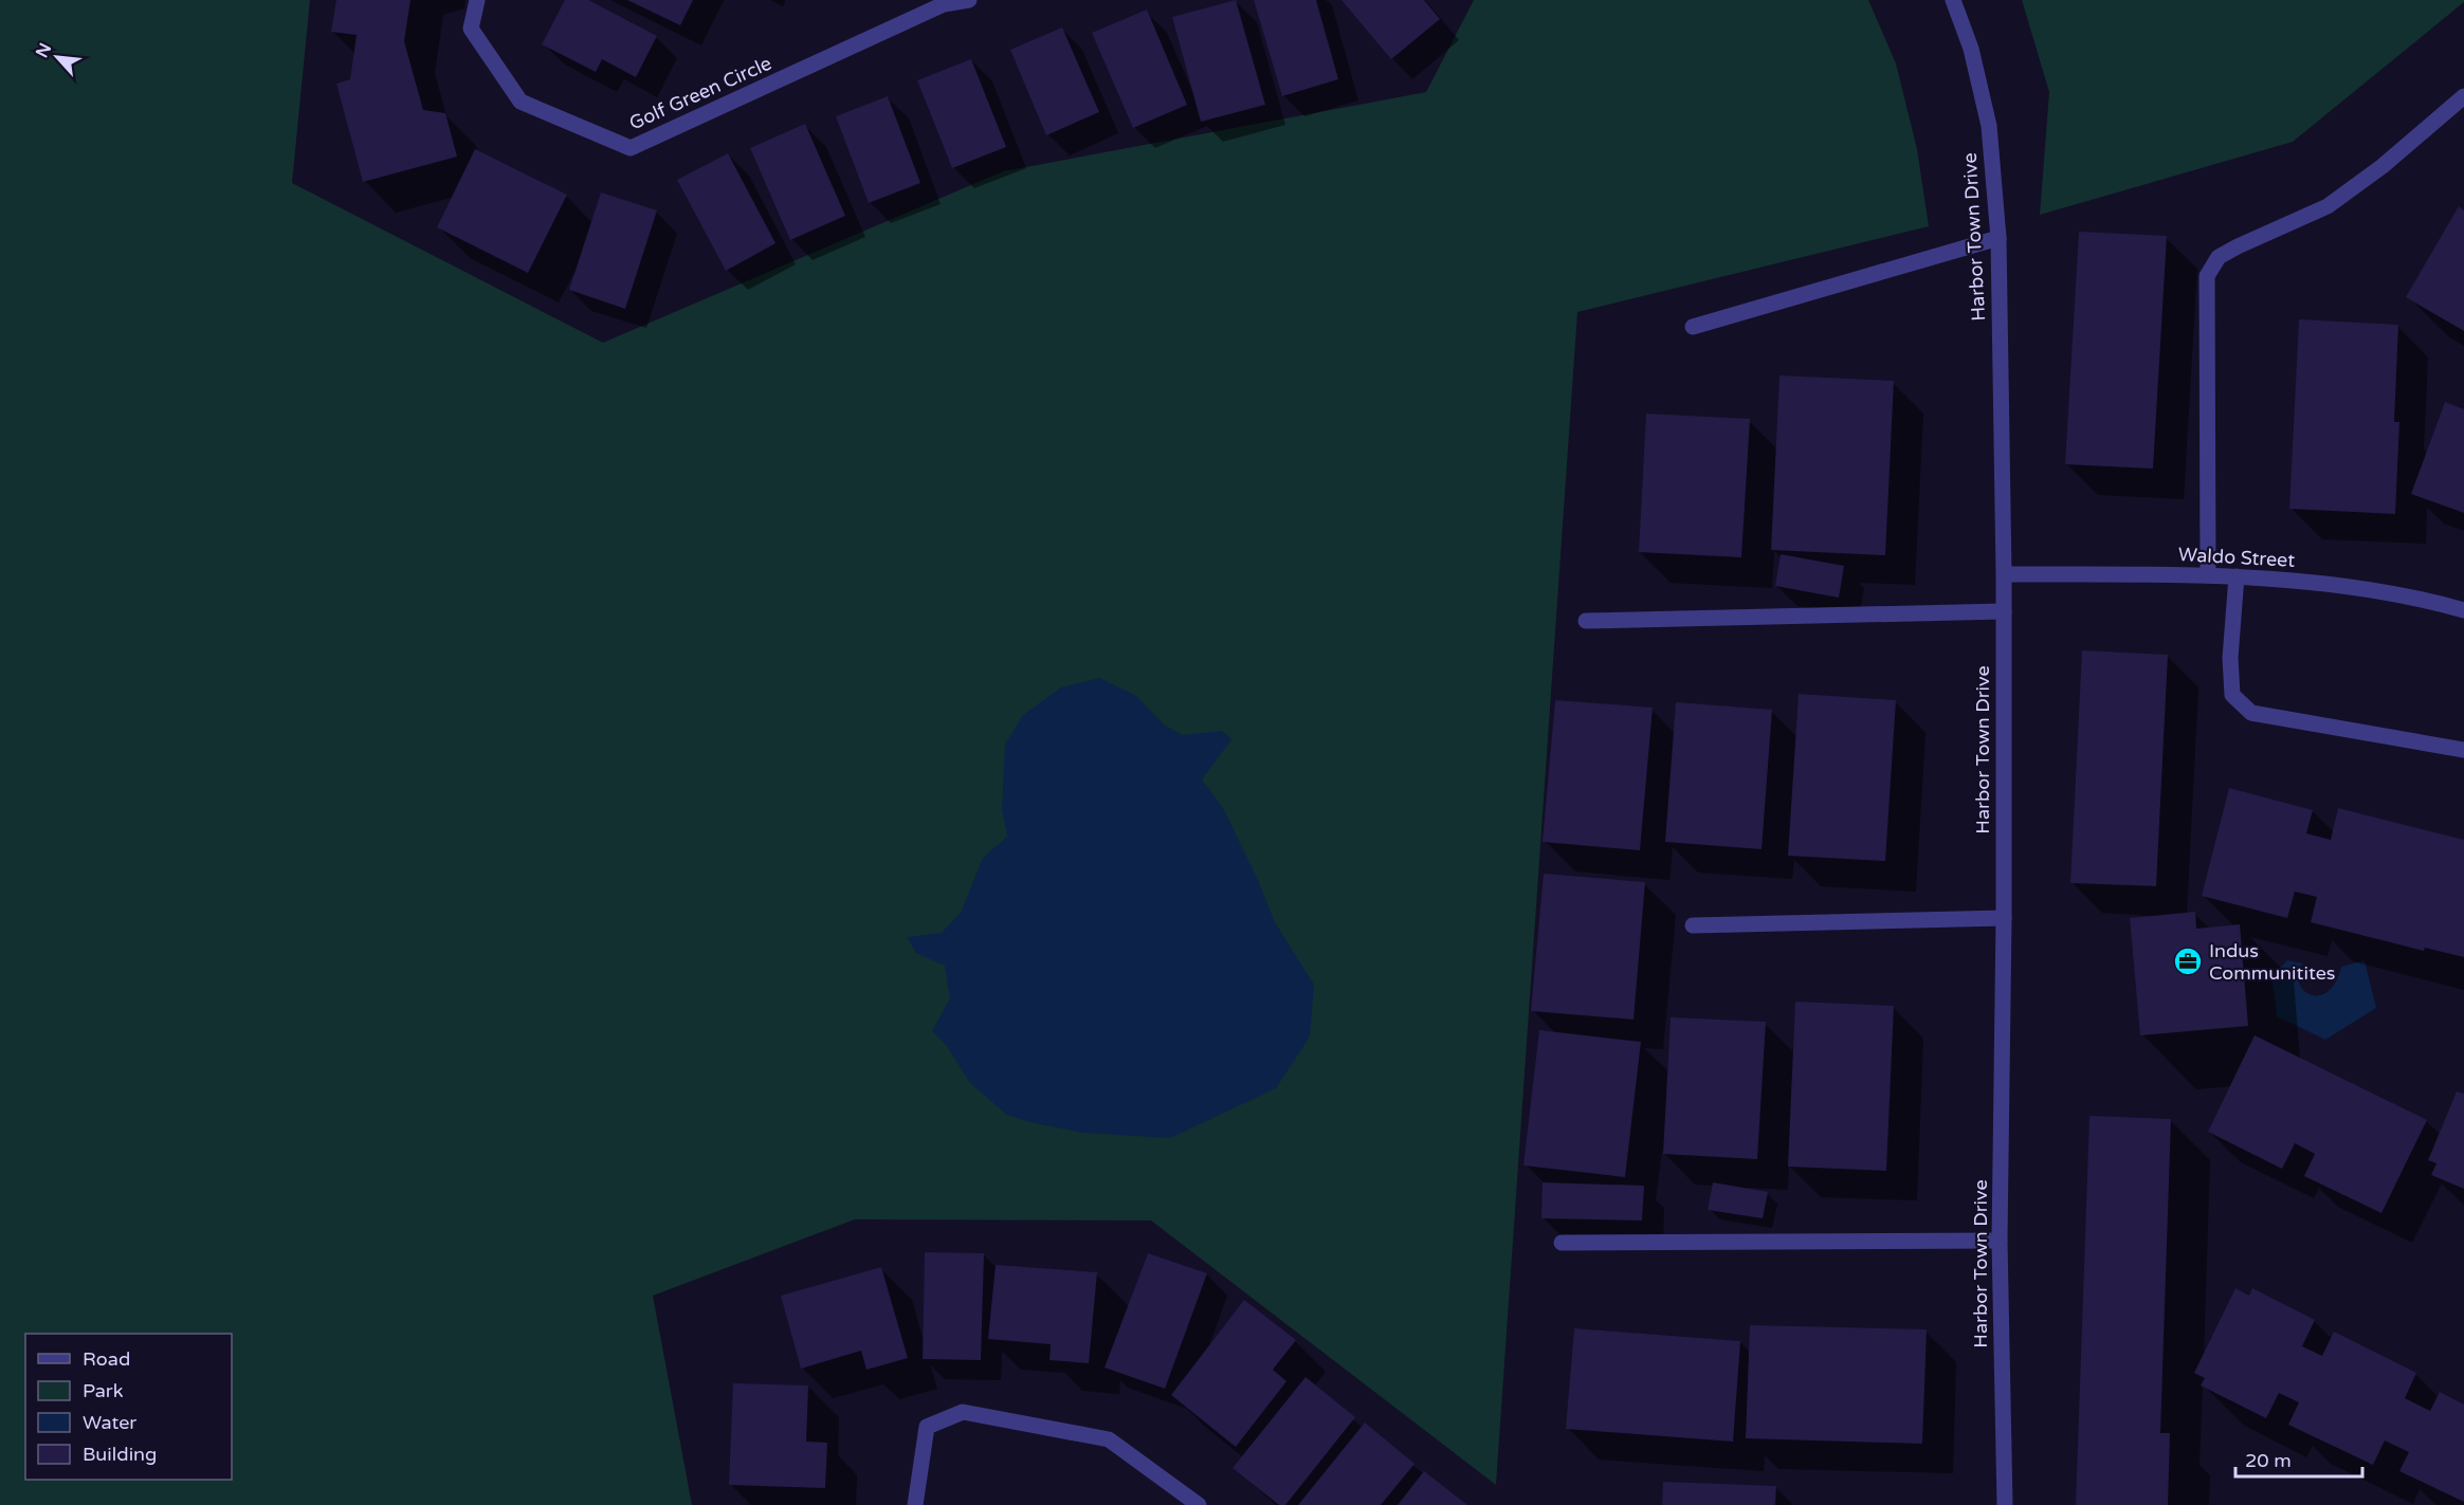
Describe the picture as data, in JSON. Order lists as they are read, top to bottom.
{
  "streets": {
    "street": ["Golf Green Circle", "Harbor Town Drive", "Waldo Street"]
  },
  "crossings": [
    ["Harbor Town Drive", "Waldo Street"]
  ],
  "places": {
    "office": ["Indus Communitites"]
  },
  "legend": [
    "Road",
    "Park",
    "Water",
    "Building"
  ],
  "scale_bar": "20 m",
  "north": "top left"
}
